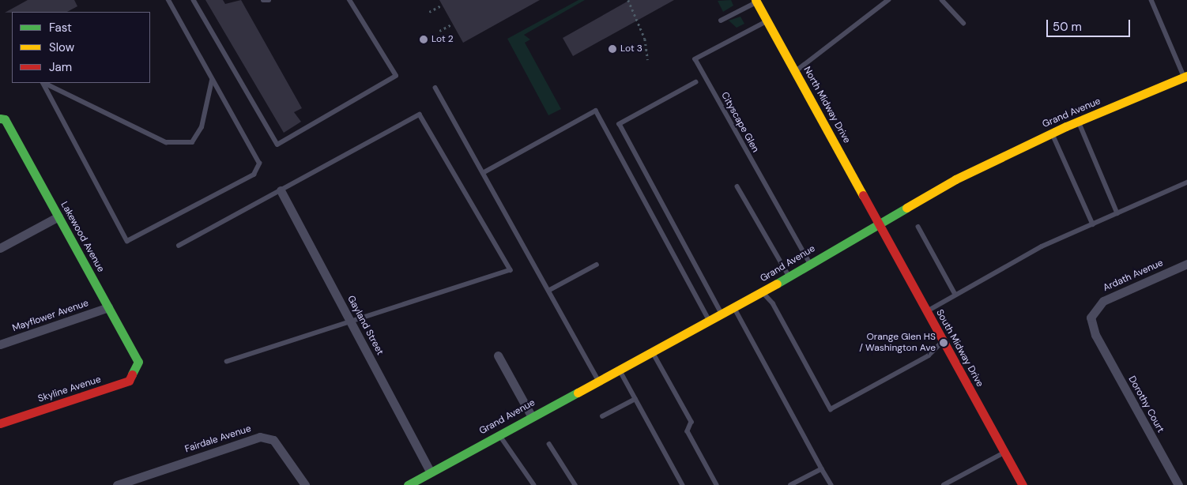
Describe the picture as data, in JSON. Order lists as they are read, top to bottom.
{
  "streets": {
    "street": [
      "North Midway Drive",
      "Grand Avenue",
      "Lakewood Avenue",
      "Ardath Avenue",
      "Mayflower Avenue",
      "Gayland Street",
      "South Midway Drive",
      "Skyline Avenue",
      "Dorothy Court",
      "Fairdale Avenue"
    ],
    "lane": ["Cityscape Glen"]
  },
  "crossings": [
    ["North Midway Drive", "Grand Avenue"],
    ["North Midway Drive", "Cityscape Glen"],
    ["North Midway Drive", "South Midway Drive"],
    ["Grand Avenue", "Cityscape Glen"],
    ["Grand Avenue", "Gayland Street"],
    ["Grand Avenue", "South Midway Drive"],
    ["Lakewood Avenue", "Mayflower Avenue"],
    ["Lakewood Avenue", "Skyline Avenue"],
    ["Ardath Avenue", "Dorothy Court"]
  ],
  "places": ["Lot 2", "Lot 3", "Orange Glen HS / Washington Ave"],
  "legend": ["Fast", "Slow", "Jam"],
  "scale_bar": "50 m"
}
